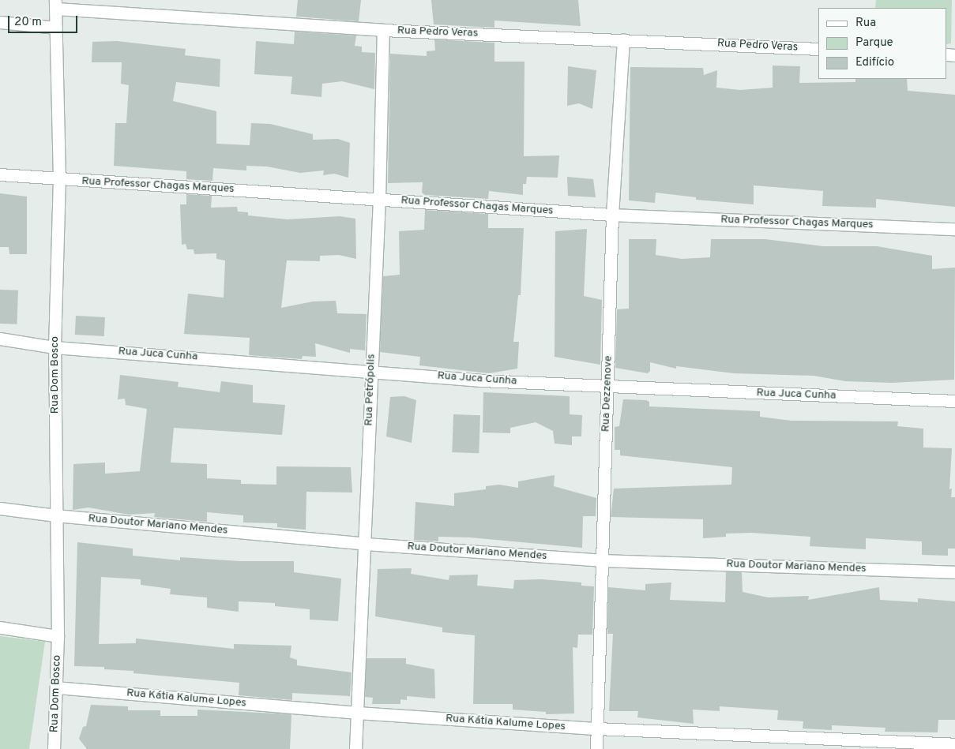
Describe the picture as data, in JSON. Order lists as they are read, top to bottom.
{
  "streets": {
    "street": [
      "Rua Pedro Veras",
      "Rua Professor Chagas Marques",
      "Rua Juca Cunha",
      "Rua Dom Bosco",
      "Rua Petrópolis",
      "Rua Dezzenove",
      "Rua Doutor Mariano Mendes",
      "Rua Kátia Kalume Lopes"
    ]
  },
  "crossings": [
    ["Rua Pedro Veras", "Rua Dom Bosco"],
    ["Rua Pedro Veras", "Rua Petrópolis"],
    ["Rua Pedro Veras", "Rua Dezzenove"],
    ["Rua Professor Chagas Marques", "Rua Dom Bosco"],
    ["Rua Professor Chagas Marques", "Rua Petrópolis"],
    ["Rua Professor Chagas Marques", "Rua Dezzenove"],
    ["Rua Juca Cunha", "Rua Dom Bosco"],
    ["Rua Juca Cunha", "Rua Petrópolis"],
    ["Rua Juca Cunha", "Rua Dezzenove"],
    ["Rua Dom Bosco", "Rua Doutor Mariano Mendes"],
    ["Rua Dom Bosco", "Rua Kátia Kalume Lopes"],
    ["Rua Petrópolis", "Rua Doutor Mariano Mendes"],
    ["Rua Petrópolis", "Rua Kátia Kalume Lopes"],
    ["Rua Dezzenove", "Rua Doutor Mariano Mendes"],
    ["Rua Dezzenove", "Rua Kátia Kalume Lopes"]
  ],
  "legend": ["Rua", "Parque", "Edifício"],
  "scale_bar": "20 m"
}
